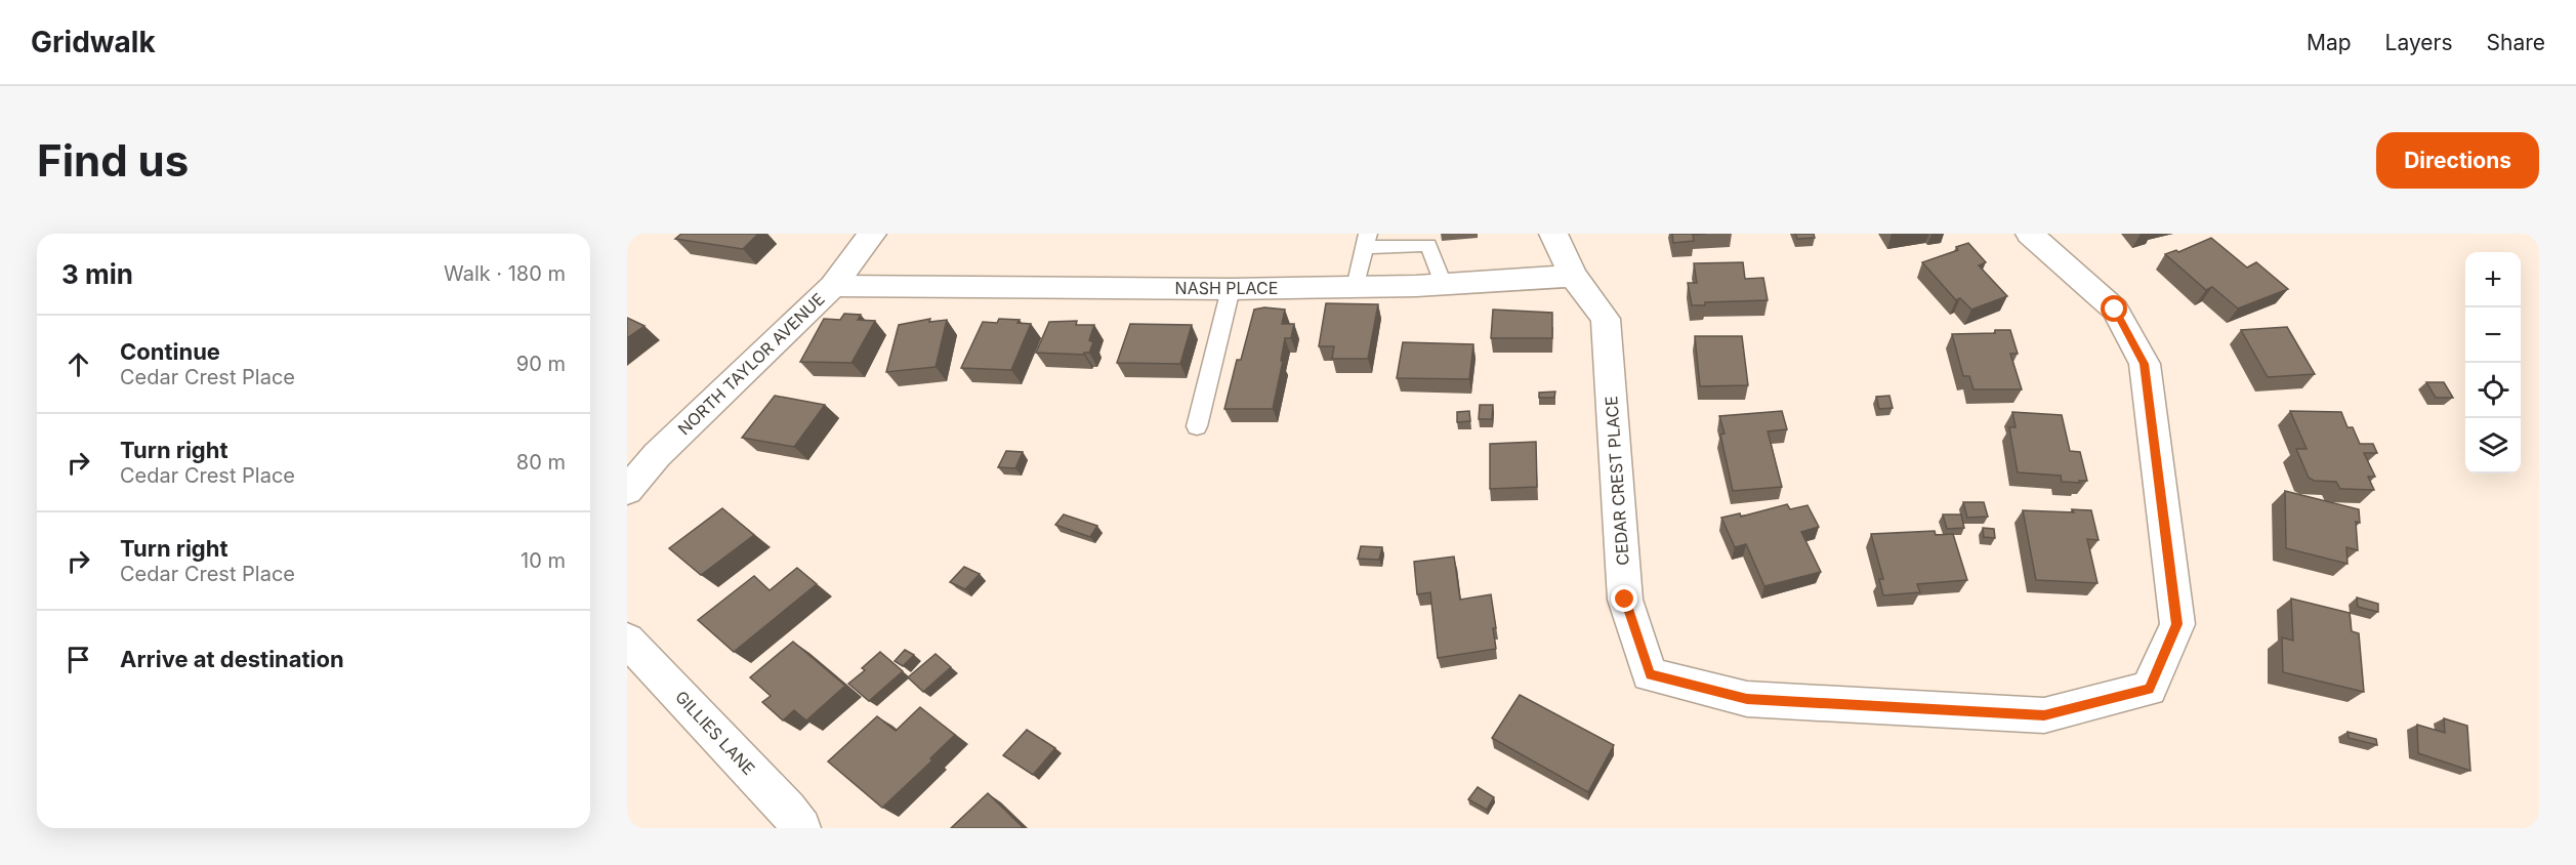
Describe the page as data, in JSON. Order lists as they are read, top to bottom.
{
  "streets": {
    "street": [
      "NASH PLACE",
      "NORTH TAYLOR AVENUE",
      "CEDAR CREST PLACE",
      "GILLIES LANE"
    ]
  },
  "crossings": [
    ["NASH PLACE", "NORTH TAYLOR AVENUE"],
    ["NASH PLACE", "CEDAR CREST PLACE"]
  ],
  "page": {
    "header": "Gridwalk",
    "nav": ["Map", "Layers", "Share"],
    "buttons": "Directions",
    "title": "Find us",
    "heading": ["3 min", "Walk · 180 m"],
    "map_buttons": ["+", "−"],
    "list": [
      ["Continue", "Cedar Crest Place", "90 m"],
      ["Turn right", "Cedar Crest Place", "80 m"],
      ["Turn right", "Cedar Crest Place", "10 m"],
      "Arrive at destination"
    ]
  }
}
